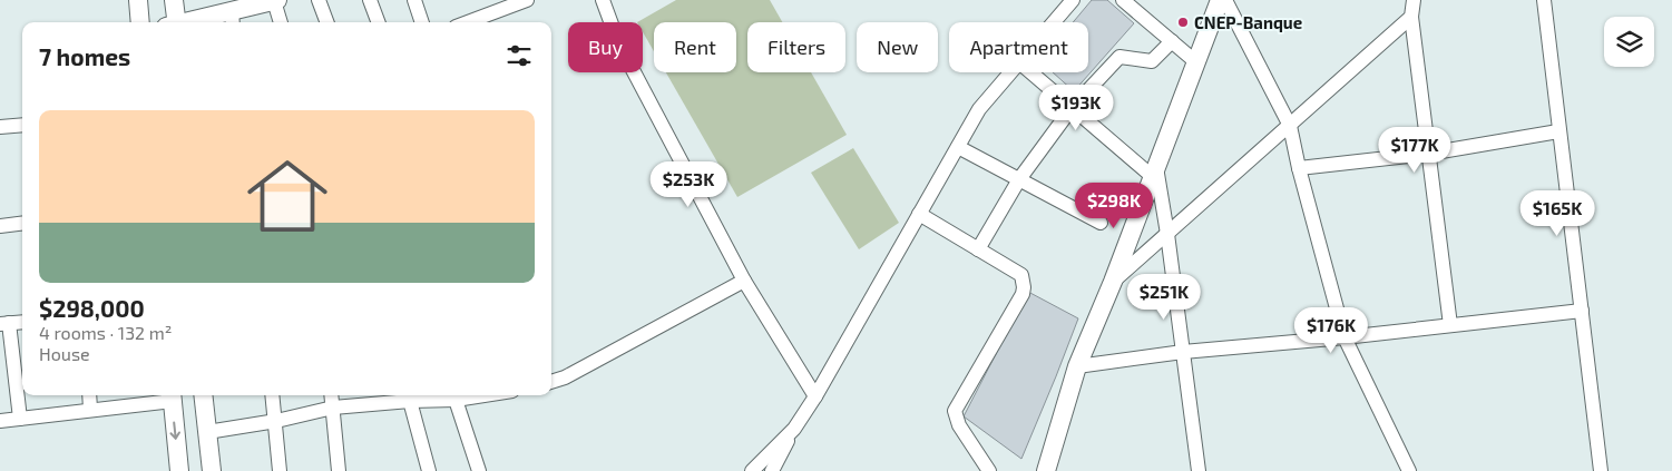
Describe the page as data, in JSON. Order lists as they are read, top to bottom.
{
  "places": ["CNEP-Banque"],
  "page": {
    "chip": [
      "Buy",
      "Rent",
      "Filters",
      "New",
      "Apartment"
    ],
    "heading": "7 homes",
    "price": [
      "$193K",
      "$177K",
      "$253K",
      "$298K",
      "$165K",
      "$251K",
      "$176K"
    ],
    "list": [
      {
        "name": "$298,000",
        "note": "4 rooms · 132 m² · House"
      }
    ]
  }
}
